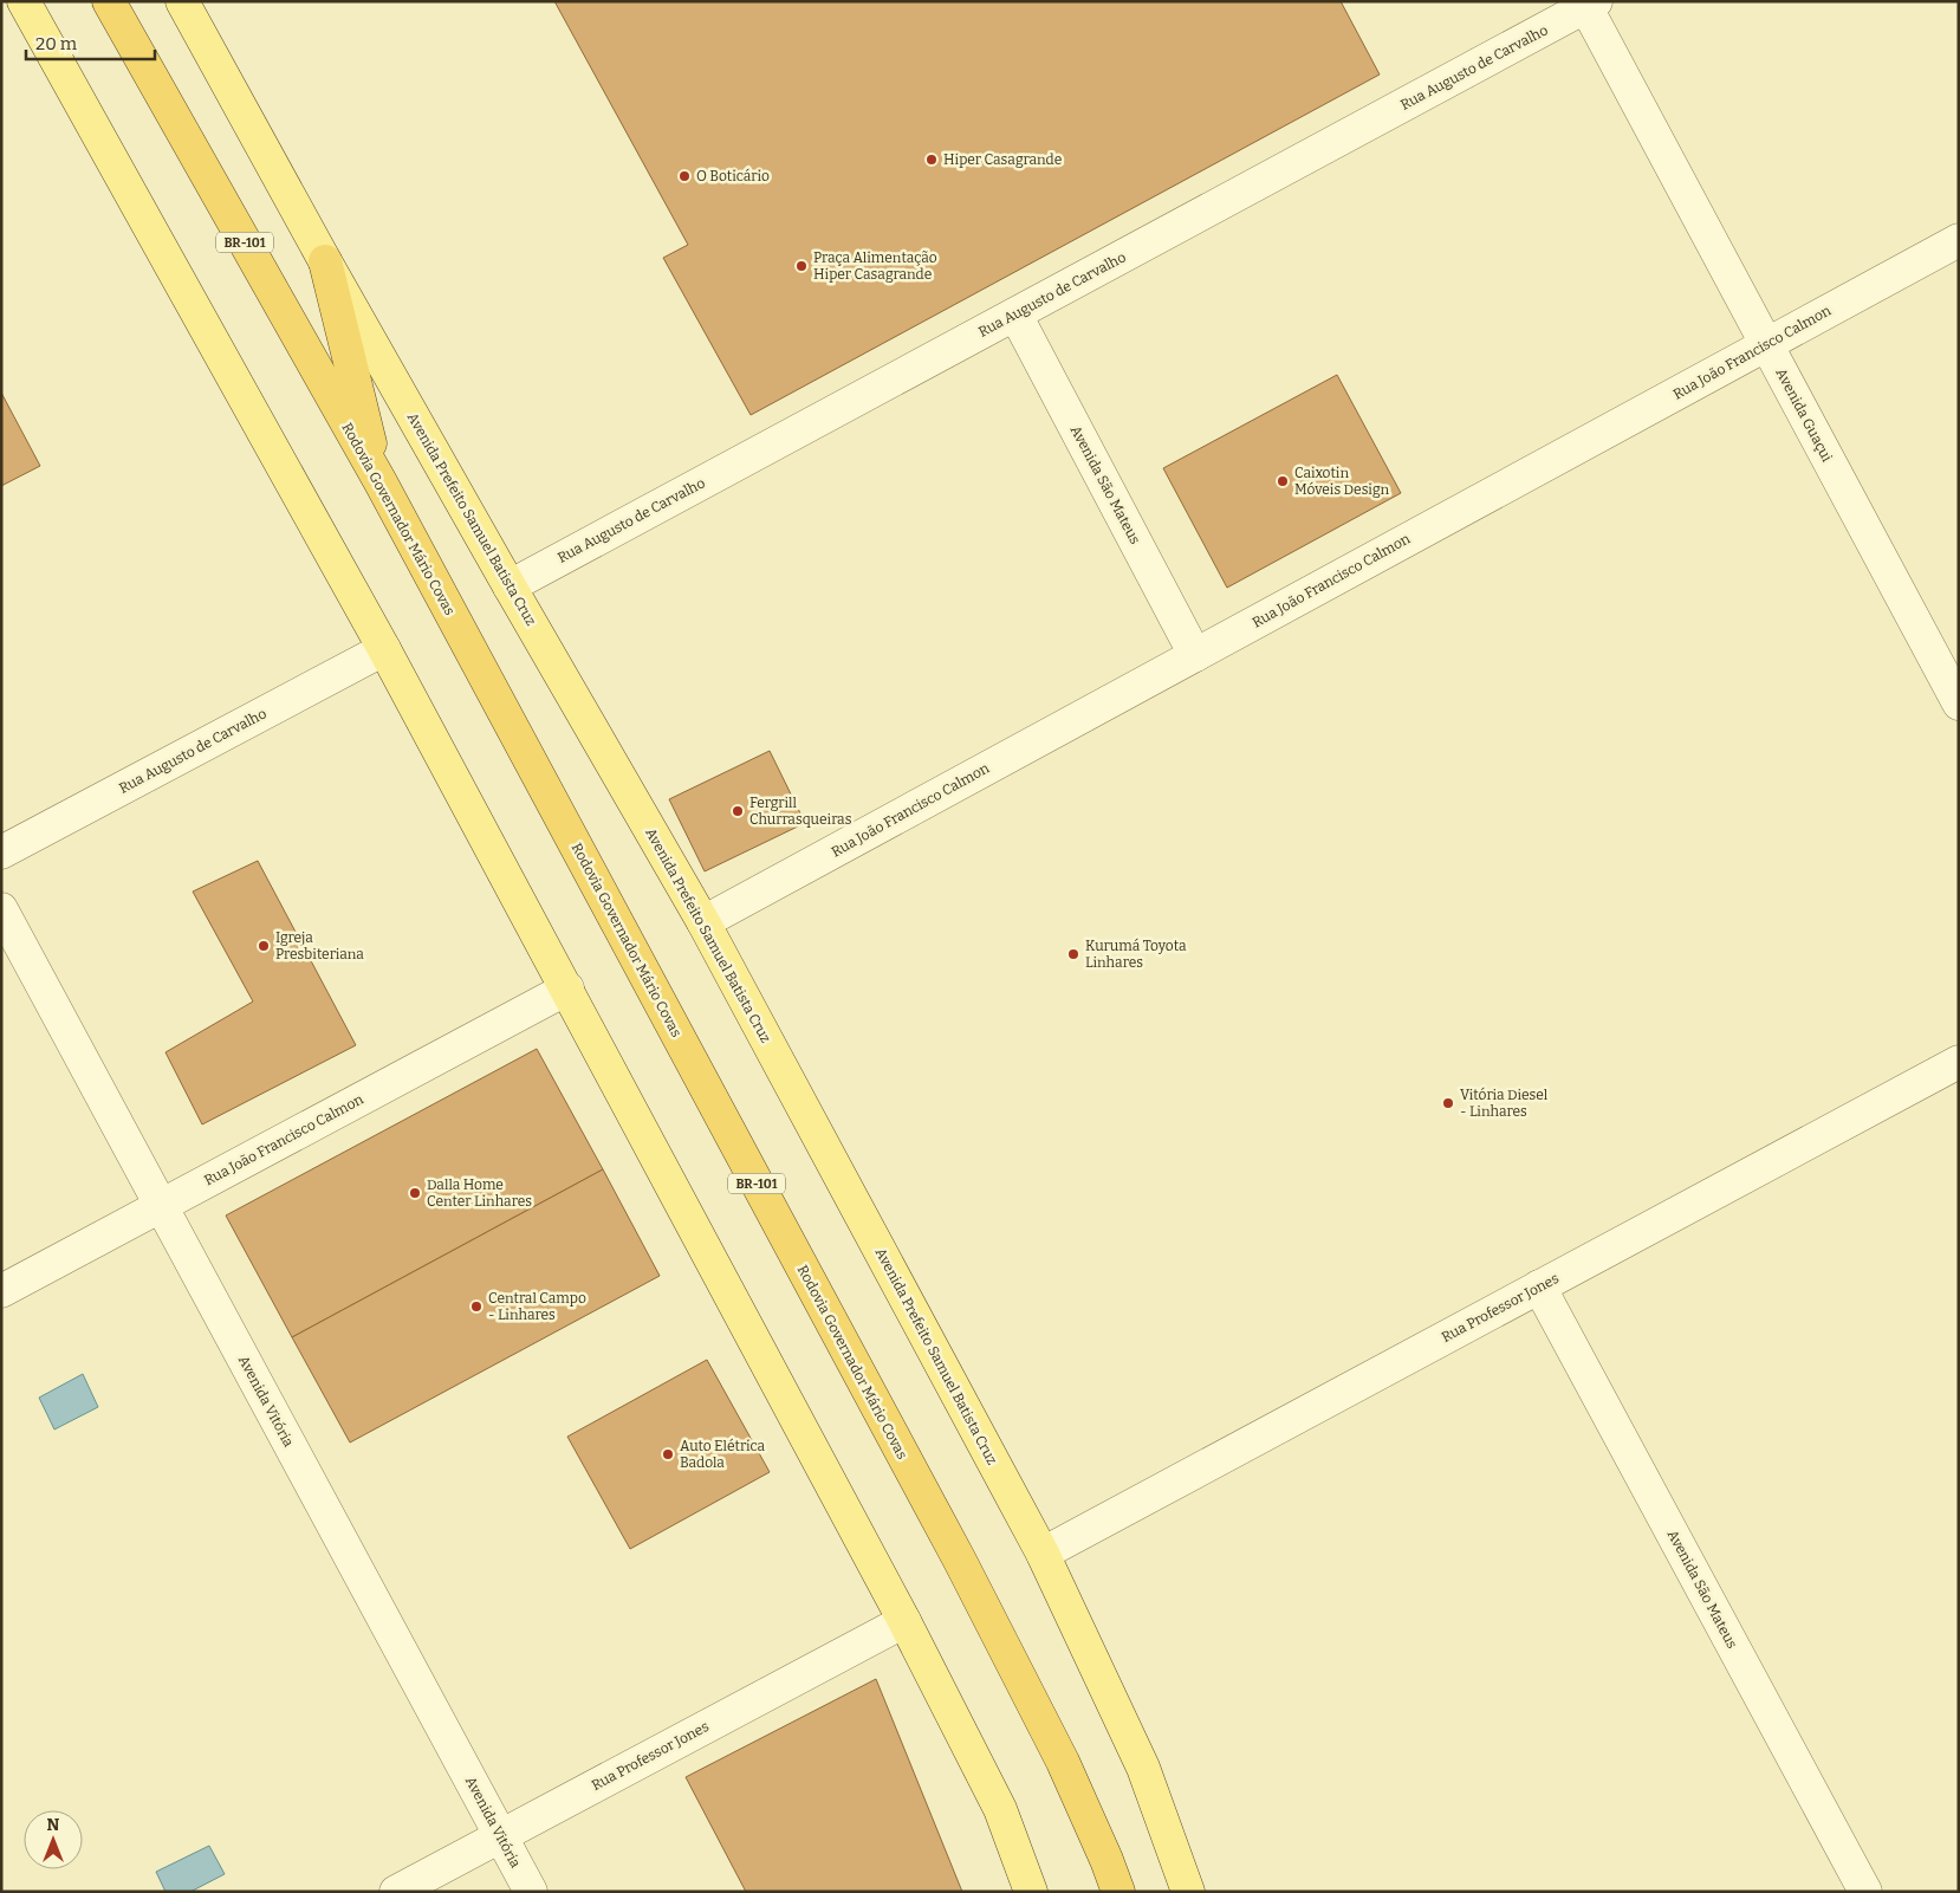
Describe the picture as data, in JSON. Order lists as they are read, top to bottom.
{
  "streets": {
    "highway": ["BR-101", "Rodovia Governador Mário Covas"],
    "main road": ["Avenida Prefeito Samuel Batista Cruz"],
    "street": [
      "Rua Augusto de Carvalho",
      "Rua João Francisco Calmon",
      "Avenida Guaçui",
      "Avenida São Mateus",
      "Rua Professor Jones",
      "Avenida Vitória"
    ]
  },
  "crossings": [
    ["Rua Augusto de Carvalho", "Avenida Guaçui"],
    ["Rua Augusto de Carvalho", "Avenida São Mateus"],
    ["Rua Augusto de Carvalho", "Avenida Prefeito Samuel Batista Cruz"],
    ["Rua João Francisco Calmon", "Avenida Guaçui"],
    ["Rua João Francisco Calmon", "Avenida São Mateus"],
    ["Rua João Francisco Calmon", "Avenida Prefeito Samuel Batista Cruz"],
    ["Rua João Francisco Calmon", "Avenida Vitória"],
    ["Avenida São Mateus", "Rua Professor Jones"],
    ["Avenida Prefeito Samuel Batista Cruz", "Rua Professor Jones"],
    ["Rua Professor Jones", "Avenida Vitória"]
  ],
  "places": [
    "Hiper Casagrande",
    "O Boticário",
    "Praça Alimentação Hiper Casagrande",
    "Caixotin Móveis Design",
    "Fergrill Churrasqueiras",
    "Igreja Presbiteriana",
    "Kurumá Toyota Linhares",
    "Vitória Diesel - Linhares",
    "Dalla Home Center Linhares",
    "Central Campo - Linhares",
    "Auto Elétrica Badola"
  ],
  "scale_bar": "20 m",
  "north": "top"
}
